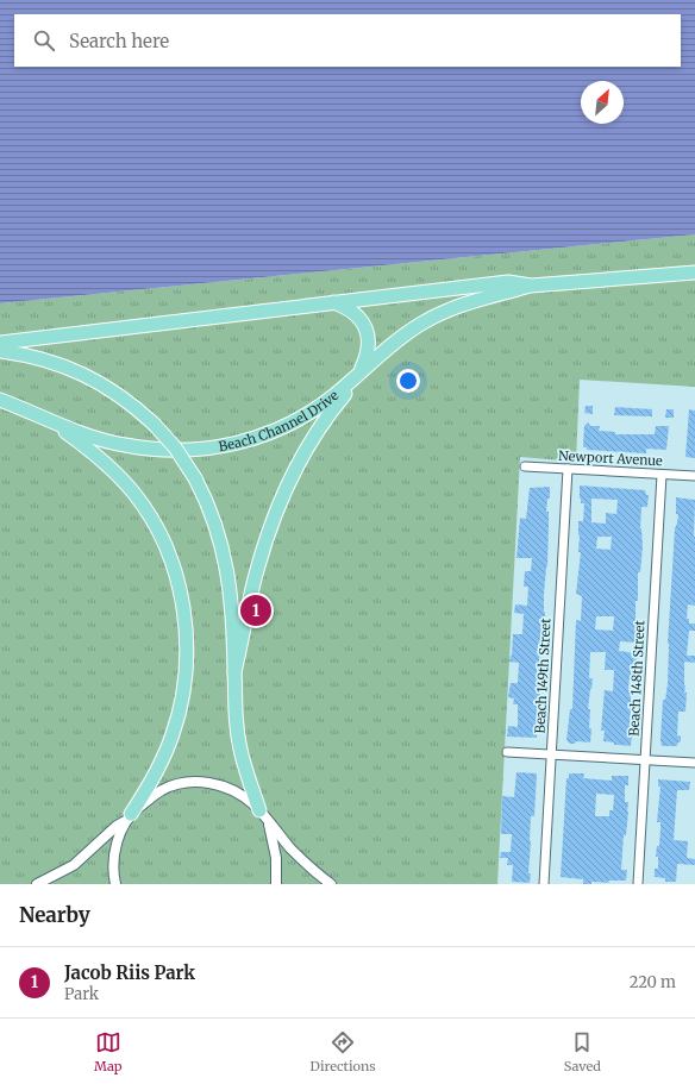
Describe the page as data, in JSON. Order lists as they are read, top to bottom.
{
  "streets": {
    "main road": ["Beach Channel Drive"],
    "street": ["Newport Avenue", "Beach 149th Street", "Beach 148th Street"]
  },
  "crossings": [
    ["Newport Avenue", "Beach 149th Street"],
    ["Newport Avenue", "Beach 148th Street"]
  ],
  "north": "top right",
  "page": {
    "search": "Search here",
    "pins": "1",
    "heading": "Nearby",
    "list": [
      {
        "mark": "1",
        "name": "Jacob Riis Park",
        "note": "Park",
        "value": "220 m"
      }
    ],
    "nav": ["Map", "Directions", "Saved"]
  }
}
